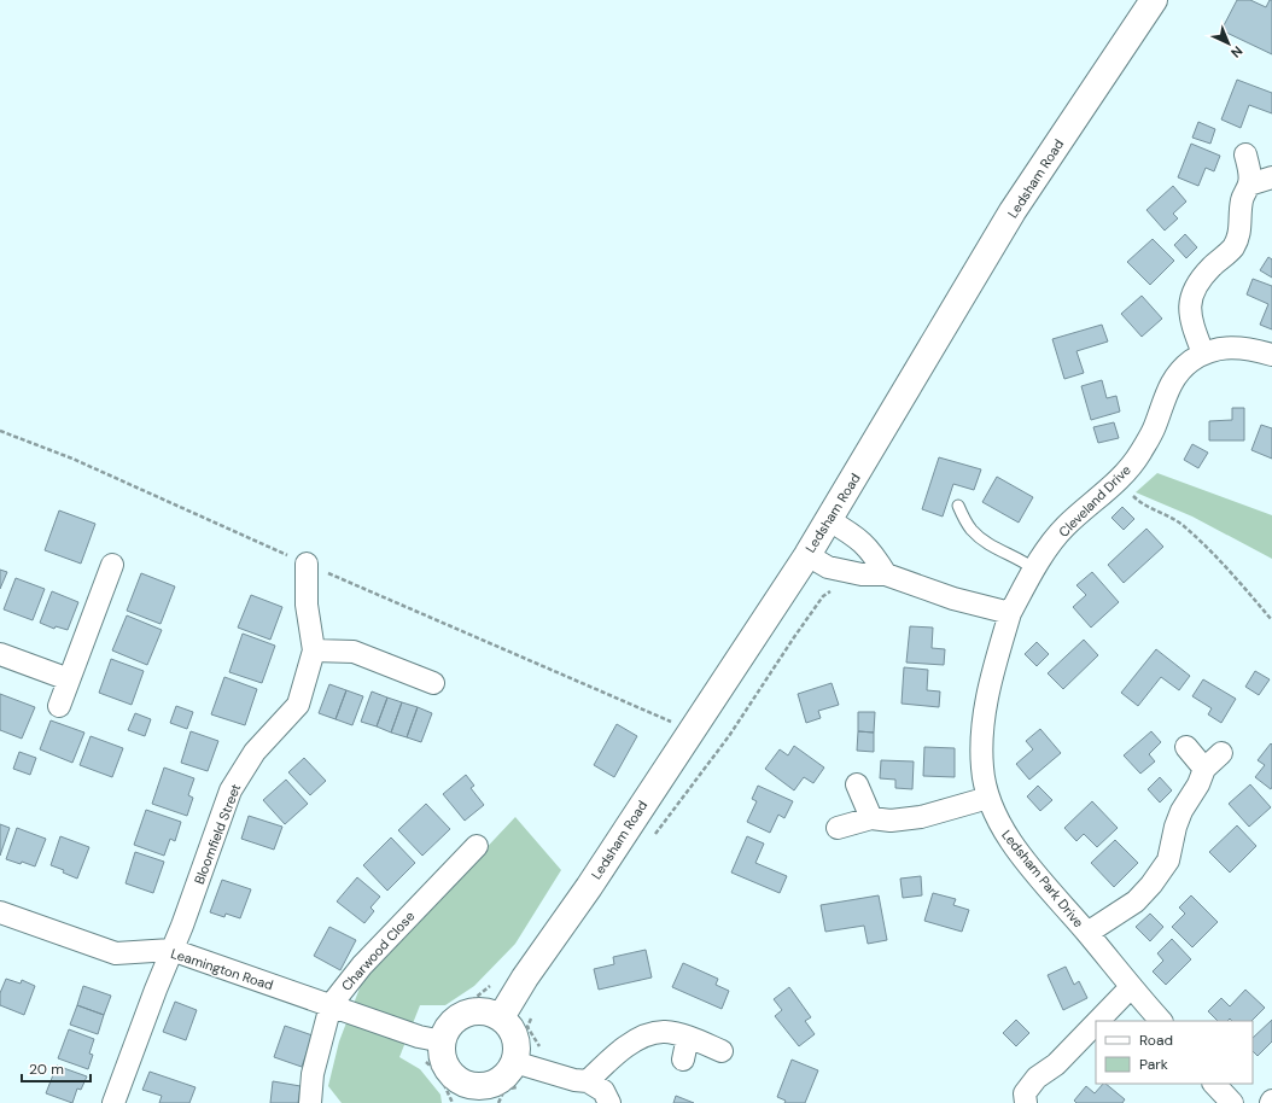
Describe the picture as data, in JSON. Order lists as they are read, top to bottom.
{
  "streets": {
    "main road": ["Ledsham Road"],
    "street": [
      "Cleveland Drive",
      "Bloomfield Street",
      "Ledsham Park Drive",
      "Charwood Close",
      "Leamington Road"
    ]
  },
  "crossings": [
    ["Ledsham Road", "Leamington Road"],
    ["Cleveland Drive", "Ledsham Park Drive"],
    ["Bloomfield Street", "Leamington Road"],
    ["Charwood Close", "Leamington Road"]
  ],
  "legend": ["Road", "Park"],
  "scale_bar": "20 m",
  "north": "bottom right"
}
